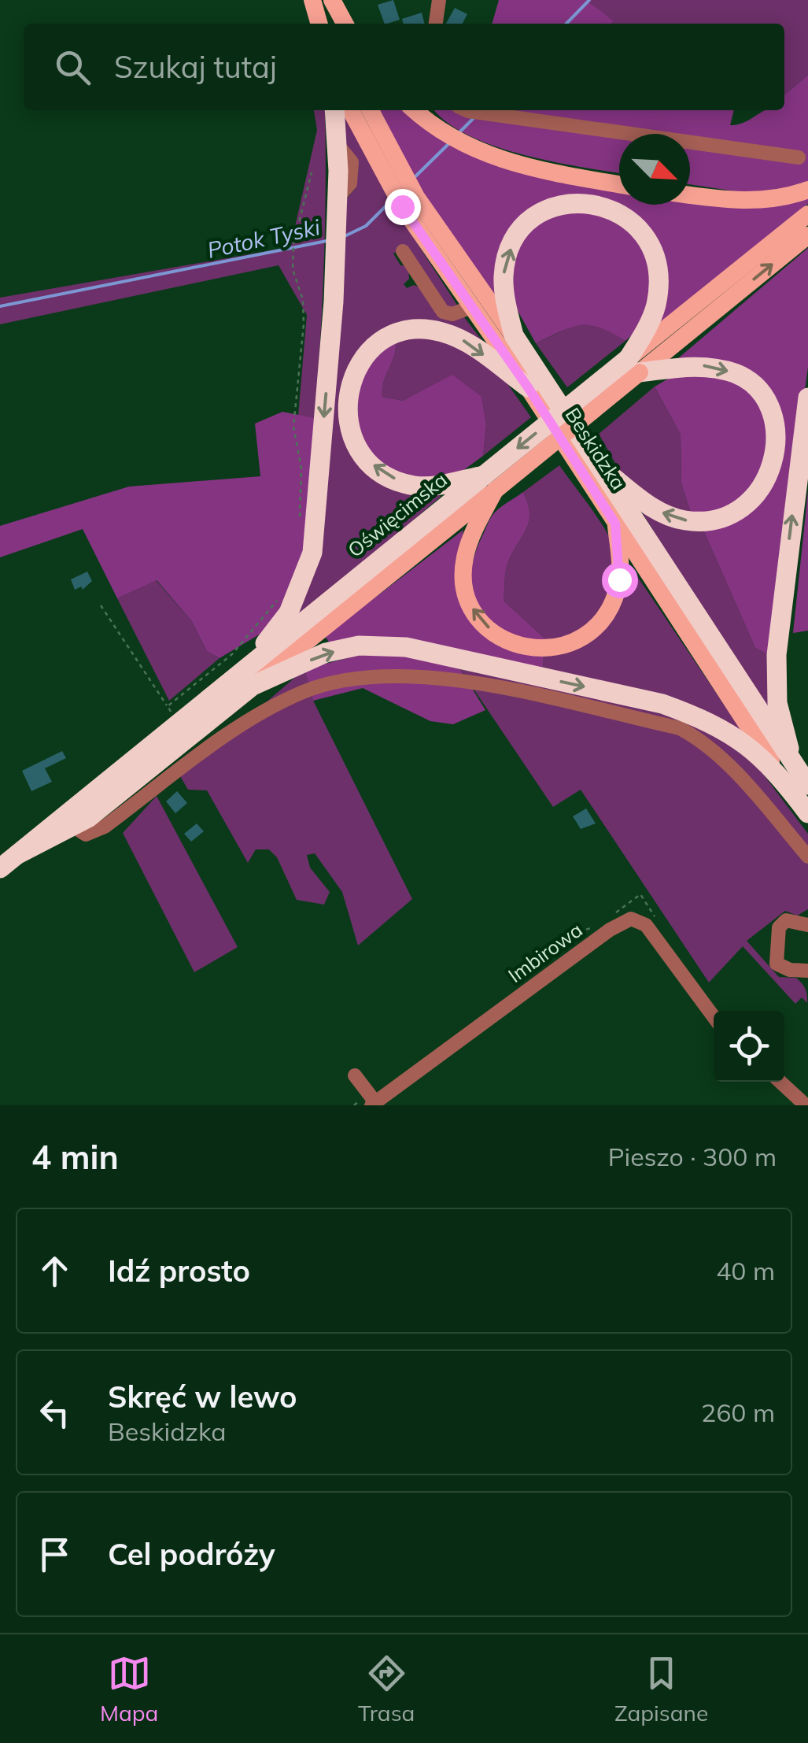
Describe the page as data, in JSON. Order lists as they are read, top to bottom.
{
  "streets": {
    "highway": ["Beskidzka", "Oświęcimska"],
    "street": ["Imbirowa"]
  },
  "water": ["Potok Tyski"],
  "north": "bottom right",
  "page": {
    "search": "Szukaj tutaj",
    "heading": ["4 min", "Pieszo · 300 m"],
    "list": [
      ["Idź prosto", "40 m"],
      ["Skręć w lewo", "Beskidzka", "260 m"],
      "Cel podróży"
    ],
    "nav": ["Mapa", "Trasa", "Zapisane"]
  }
}
